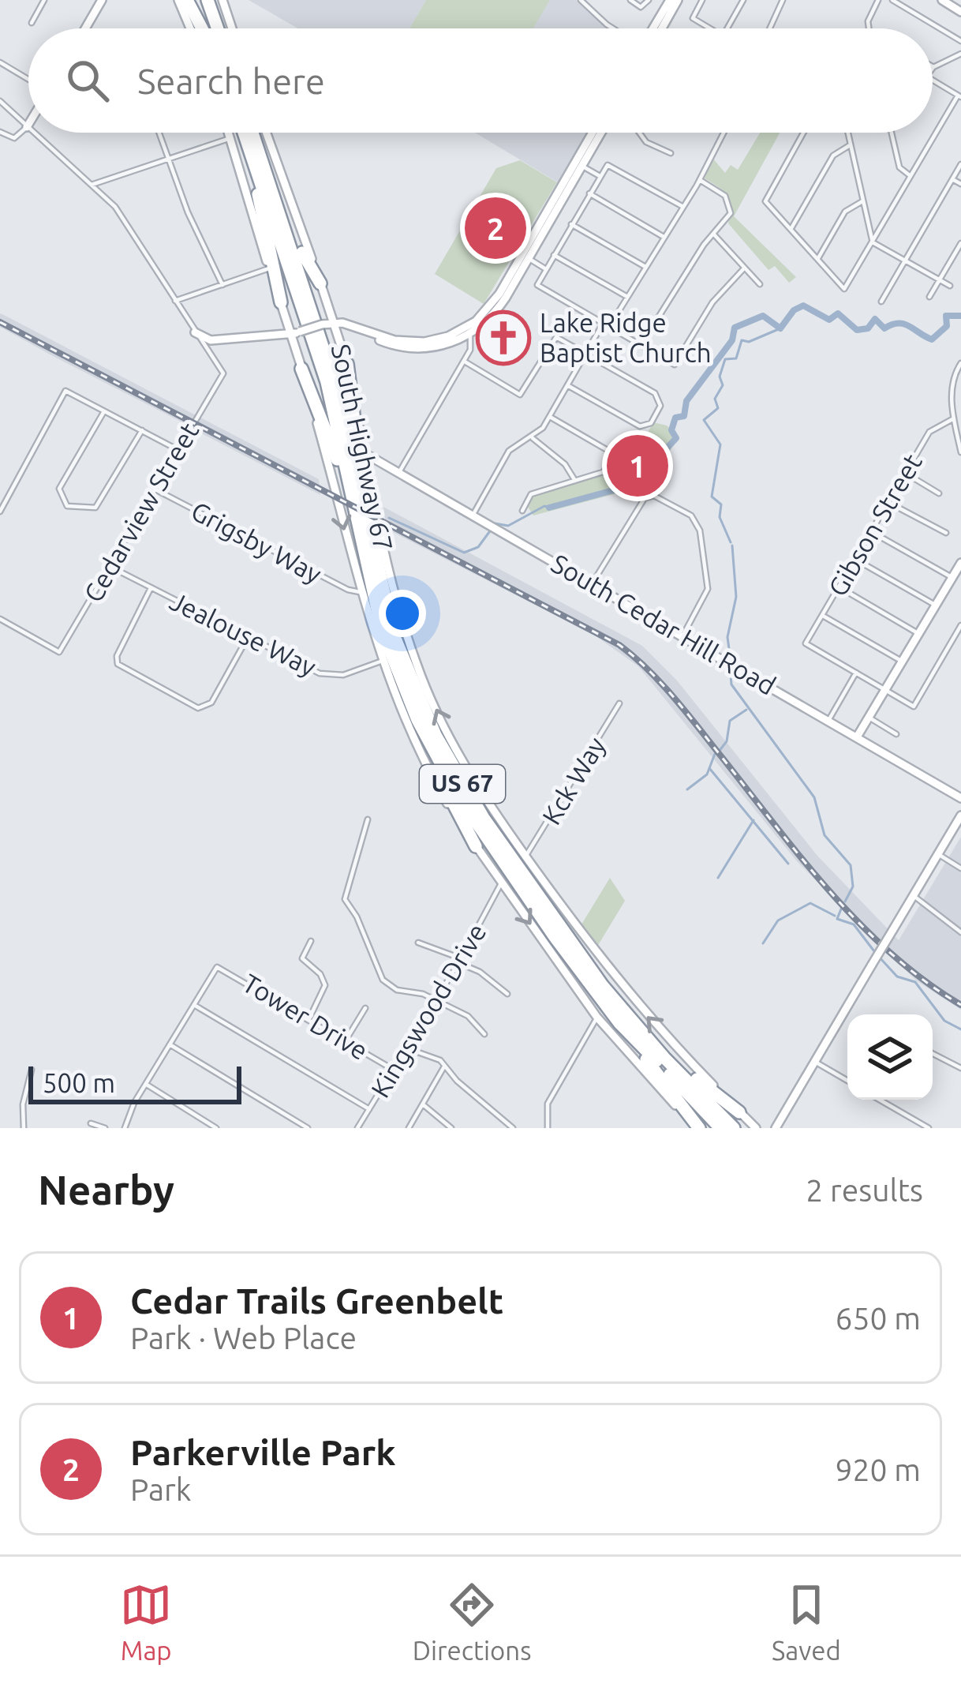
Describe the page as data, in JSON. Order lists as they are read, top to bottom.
{
  "streets": {
    "highway": ["US 67"],
    "main road": ["South Highway 67", "South Cedar Hill Road"],
    "street": [
      "Cedarview Street",
      "Gibson Street",
      "Grigsby Way",
      "Jealouse Way",
      "Kck Way",
      "Kingswood Drive",
      "Tower Drive"
    ]
  },
  "crossings": [
    ["South Highway 67", "Grigsby Way"],
    ["South Highway 67", "South Cedar Hill Road"],
    ["South Highway 67", "Jealouse Way"],
    ["South Highway 67", "Kck Way"],
    ["South Highway 67", "Kingswood Drive"],
    ["Cedarview Street", "Grigsby Way"],
    ["Cedarview Street", "Jealouse Way"],
    ["Kingswood Drive", "Tower Drive"]
  ],
  "places": {
    "church": ["Lake Ridge Baptist Church"]
  },
  "scale_bar": "500 m",
  "page": {
    "search": "Search here",
    "pins": ["2", "1"],
    "scale": "500 m",
    "heading": ["Nearby", "2 results"],
    "list": [
      {
        "mark": "1",
        "name": "Cedar Trails Greenbelt",
        "note": "Park · Web Place",
        "value": "650 m"
      },
      {
        "mark": "2",
        "name": "Parkerville Park",
        "note": "Park",
        "value": "920 m"
      }
    ],
    "nav": ["Map", "Directions", "Saved"]
  }
}
